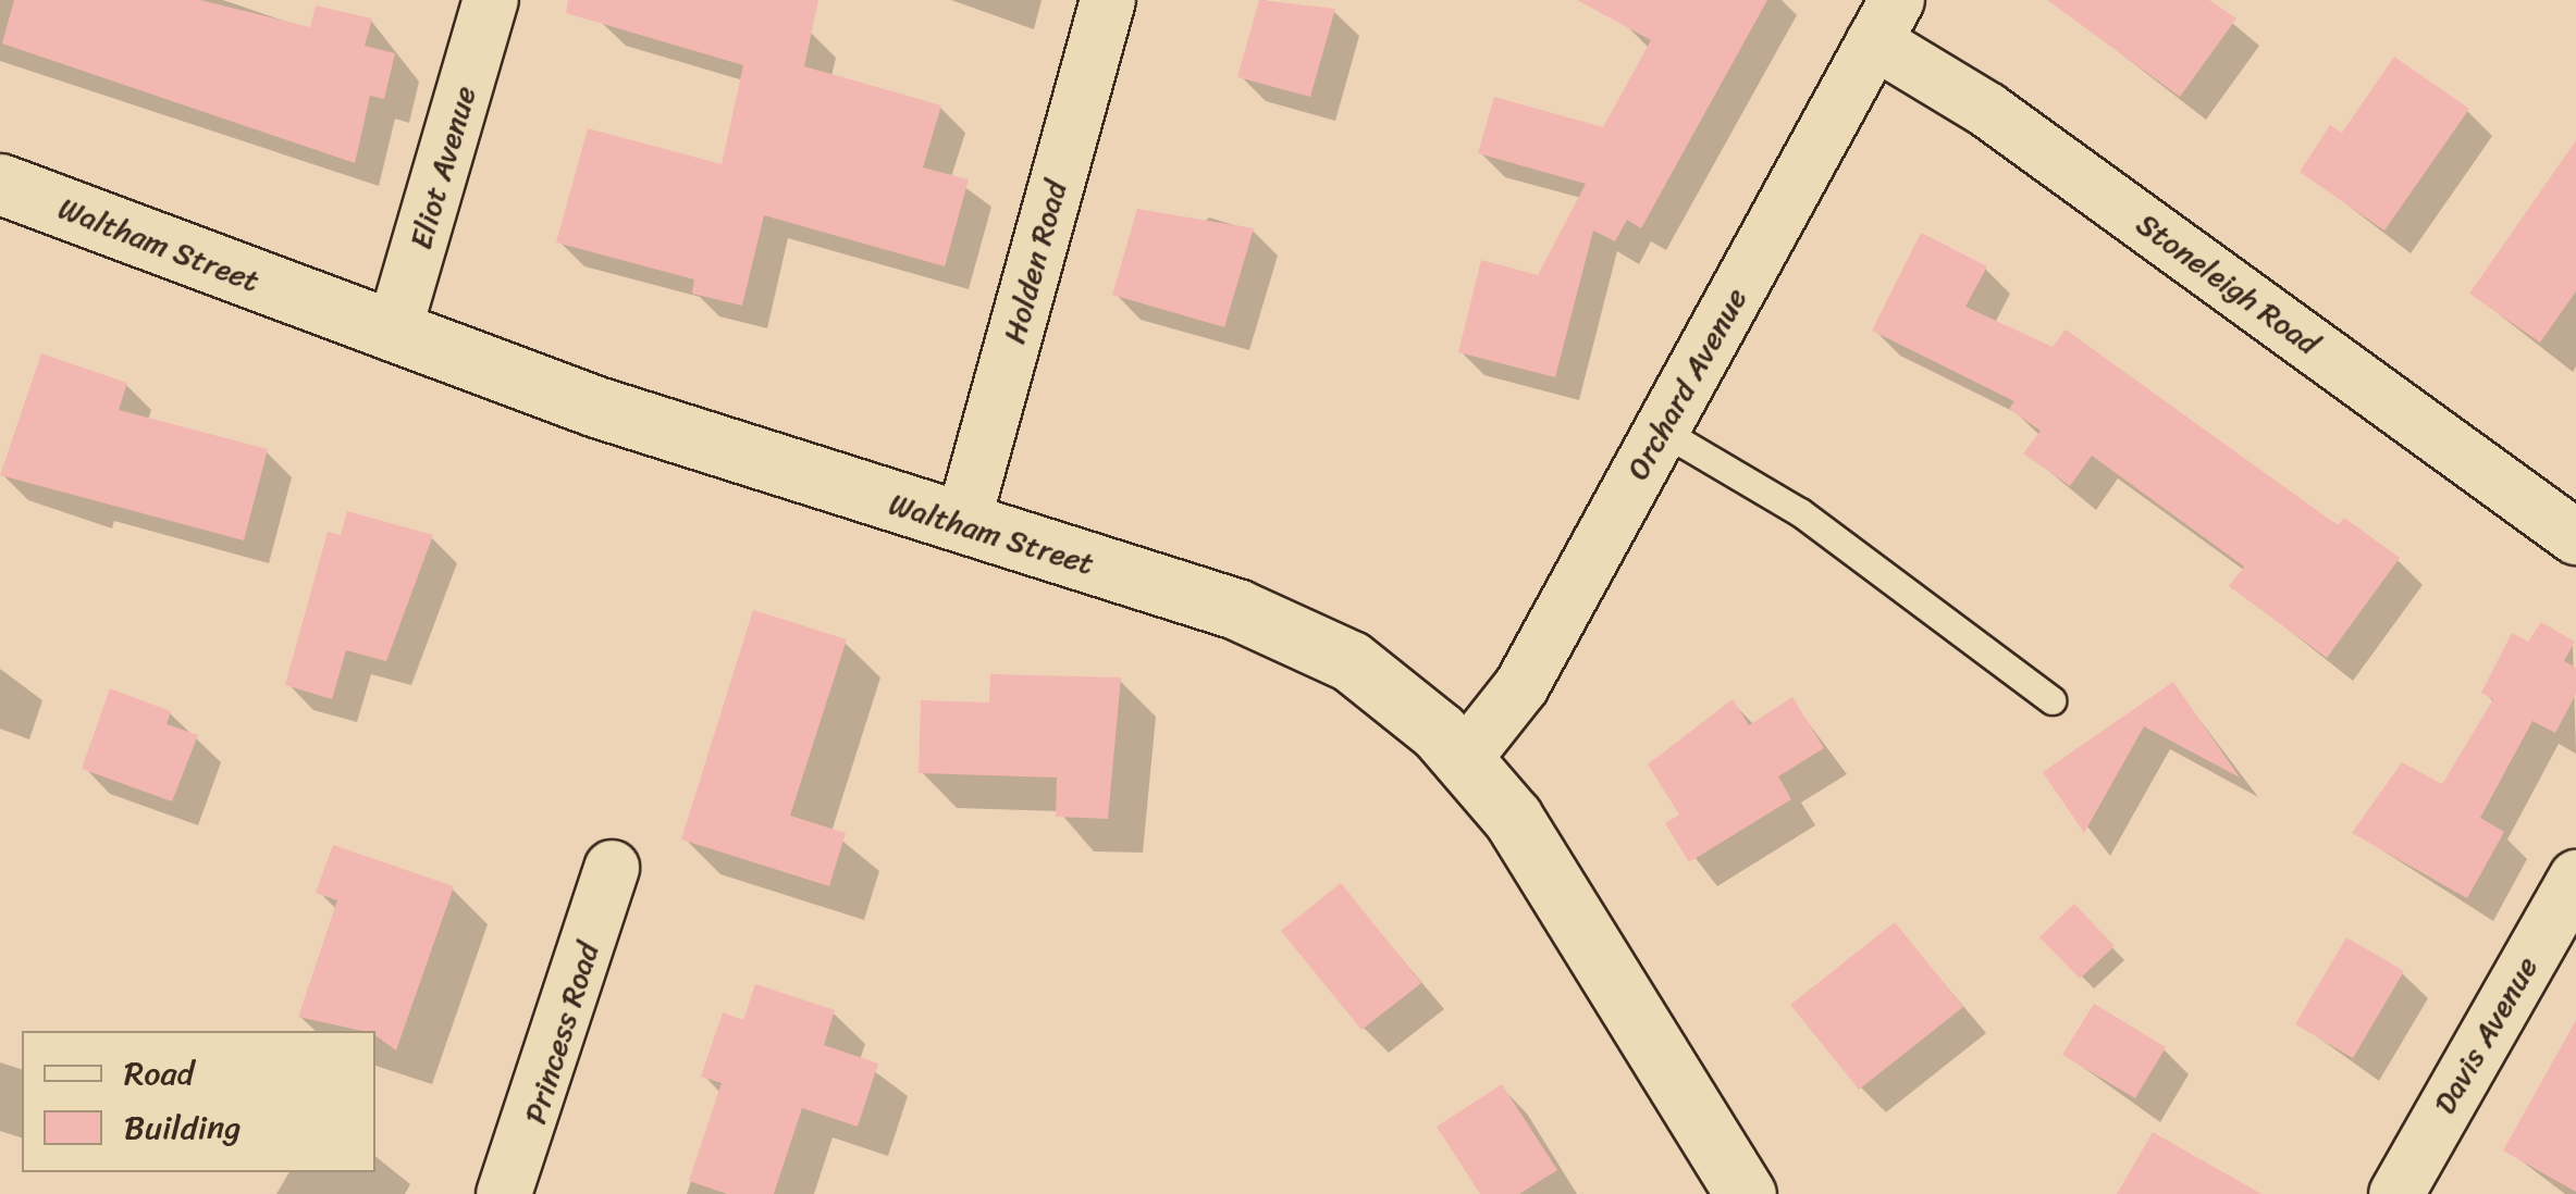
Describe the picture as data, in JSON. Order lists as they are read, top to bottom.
{
  "streets": {
    "main road": ["Waltham Street"],
    "street": [
      "Eliot Avenue",
      "Holden Road",
      "Stoneleigh Road",
      "Orchard Avenue",
      "Princess Road",
      "Davis Avenue"
    ]
  },
  "crossings": [
    ["Eliot Avenue", "Waltham Street"],
    ["Waltham Street", "Holden Road"],
    ["Waltham Street", "Orchard Avenue"],
    ["Stoneleigh Road", "Orchard Avenue"]
  ],
  "legend": ["Road", "Building"]
}
